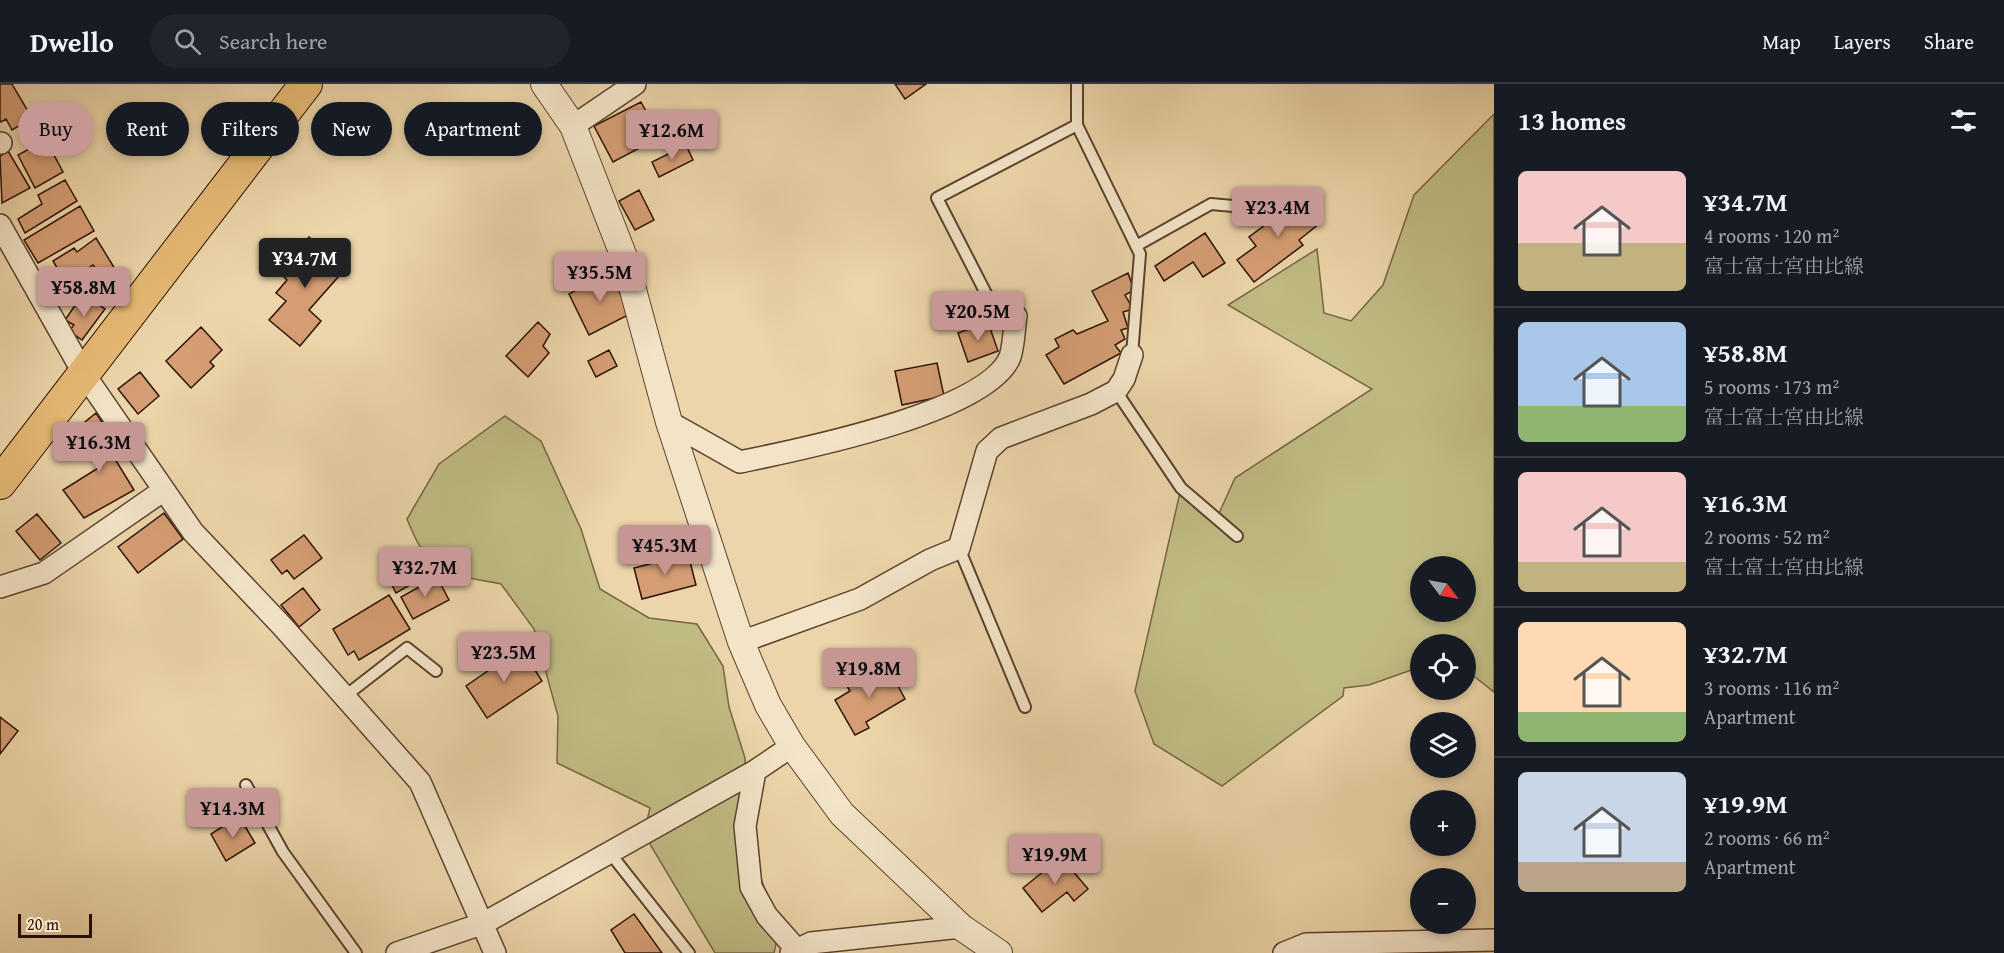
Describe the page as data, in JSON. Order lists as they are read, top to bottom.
{
  "scale_bar": "20 m",
  "north": "bottom right",
  "page": {
    "header": "Dwello",
    "search": "Search here",
    "nav": ["Map", "Layers", "Share"],
    "heading": "13 homes",
    "chip": [
      "Buy",
      "Rent",
      "Filters",
      "New",
      "Apartment"
    ],
    "price": [
      "¥12.6M",
      "¥23.4M",
      "¥34.7M",
      "¥35.5M",
      "¥58.8M",
      "¥20.5M",
      "¥16.3M",
      "¥45.3M",
      "¥32.7M",
      "¥23.5M",
      "¥19.8M",
      "¥14.3M",
      "¥19.9M"
    ],
    "list": [
      {
        "name": "¥34.7M",
        "note": "4 rooms · 120 m² · 富士富士宮由比線"
      },
      {
        "name": "¥58.8M",
        "note": "5 rooms · 173 m² · 富士富士宮由比線"
      },
      {
        "name": "¥16.3M",
        "note": "2 rooms · 52 m² · 富士富士宮由比線"
      },
      {
        "name": "¥32.7M",
        "note": "3 rooms · 116 m² · Apartment"
      },
      {
        "name": "¥19.9M",
        "note": "2 rooms · 66 m² · Apartment"
      }
    ],
    "map_buttons": ["+", "−"],
    "scale": "20 m"
  }
}
